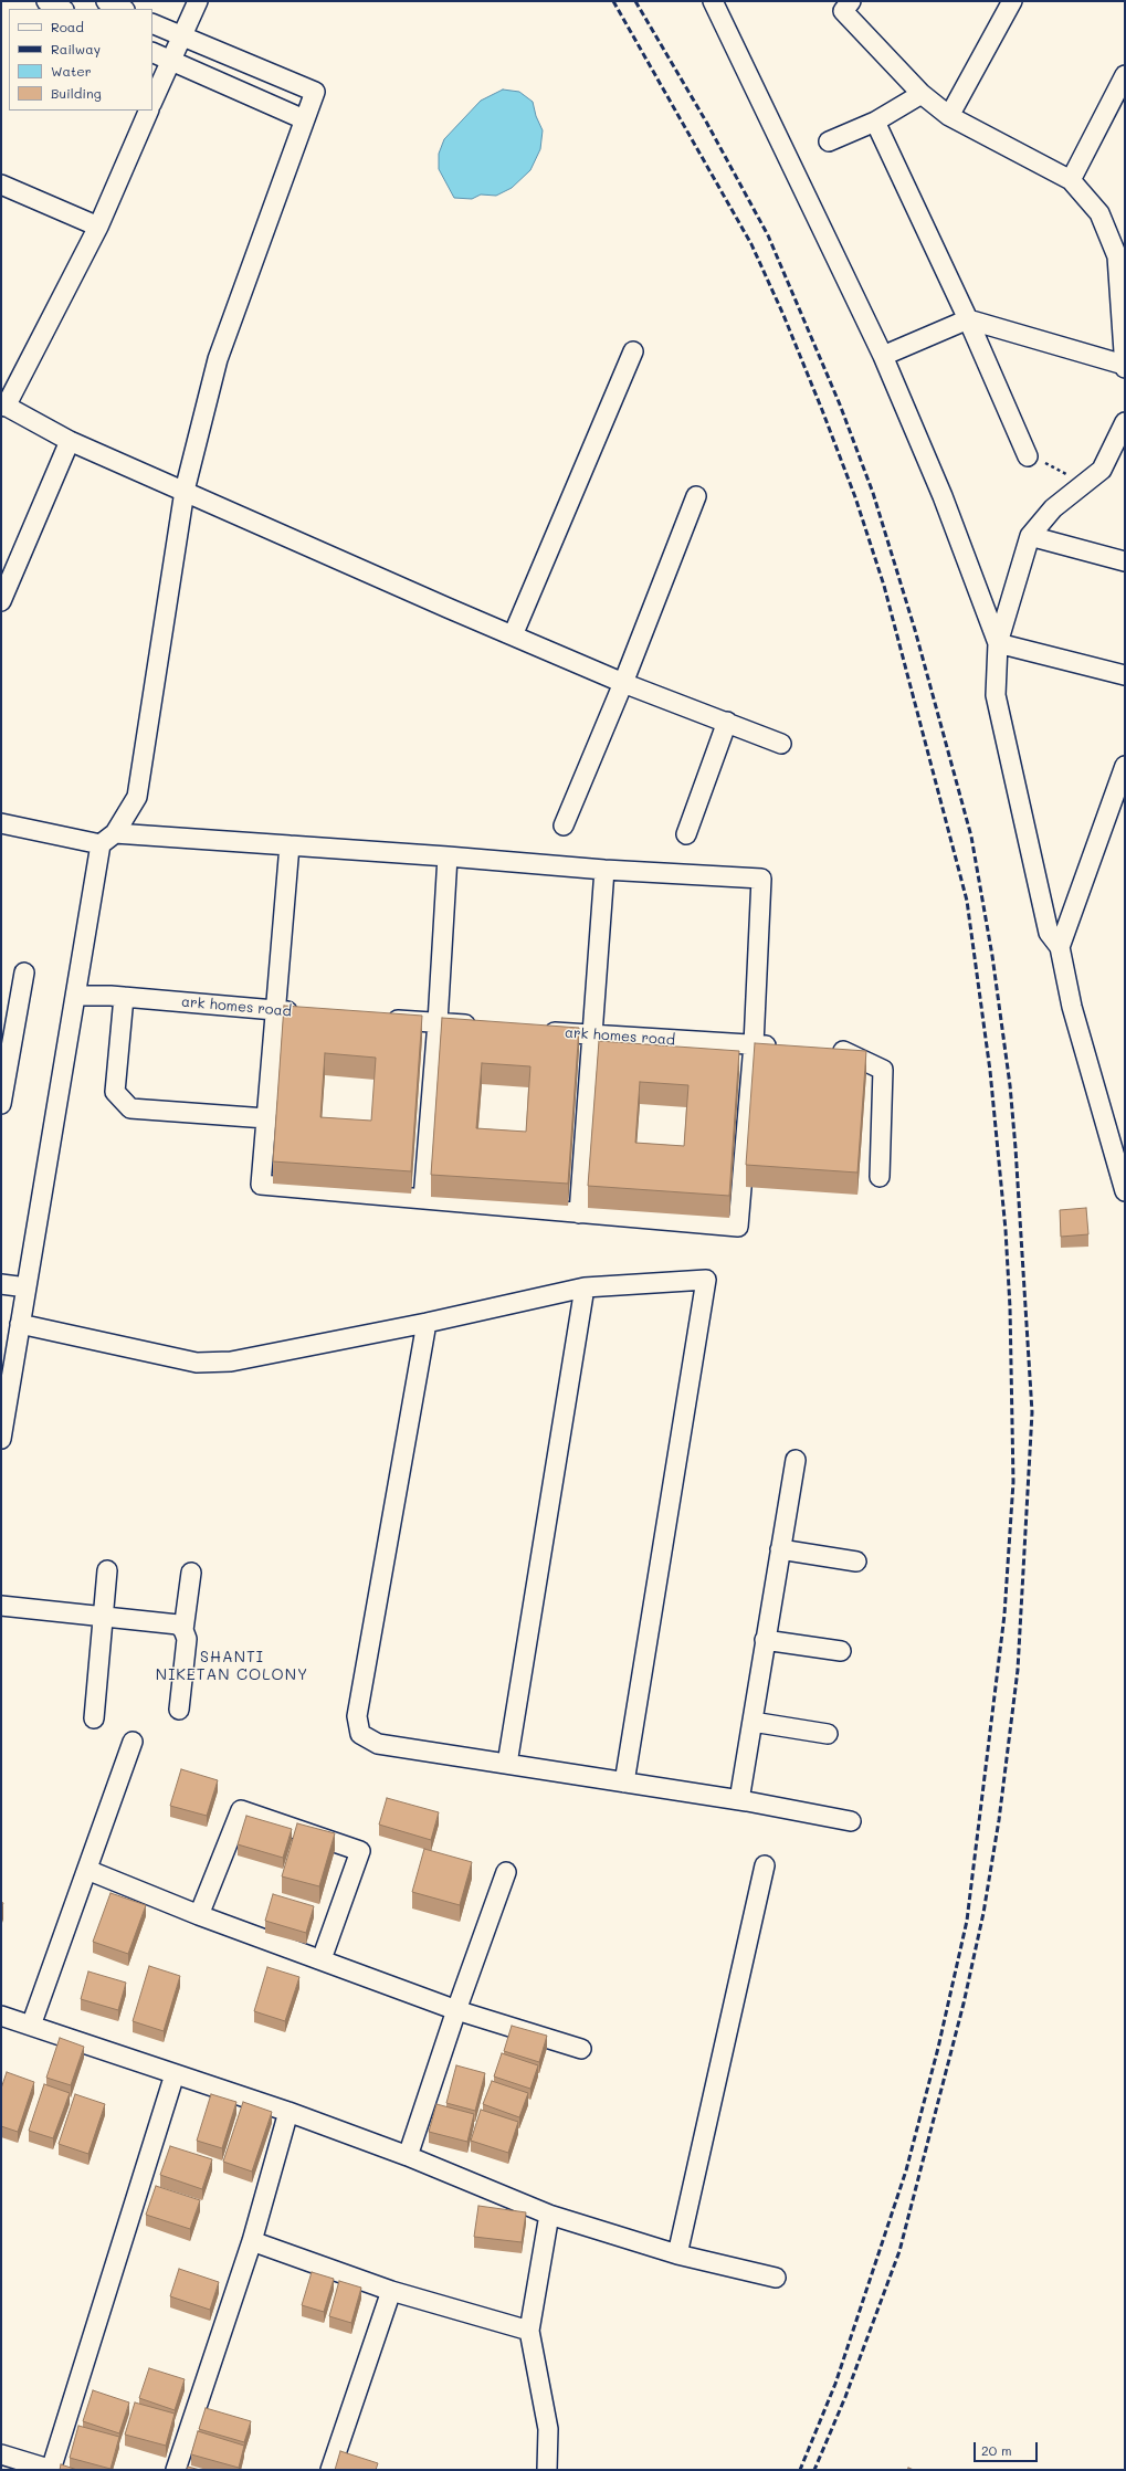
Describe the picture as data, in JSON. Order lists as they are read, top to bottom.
{
  "streets": {
    "street": ["ark homes road"]
  },
  "districts": ["SHANTI NIKETAN COLONY"],
  "legend": [
    "Road",
    "Railway",
    "Water",
    "Building"
  ],
  "scale_bar": "20 m"
}
